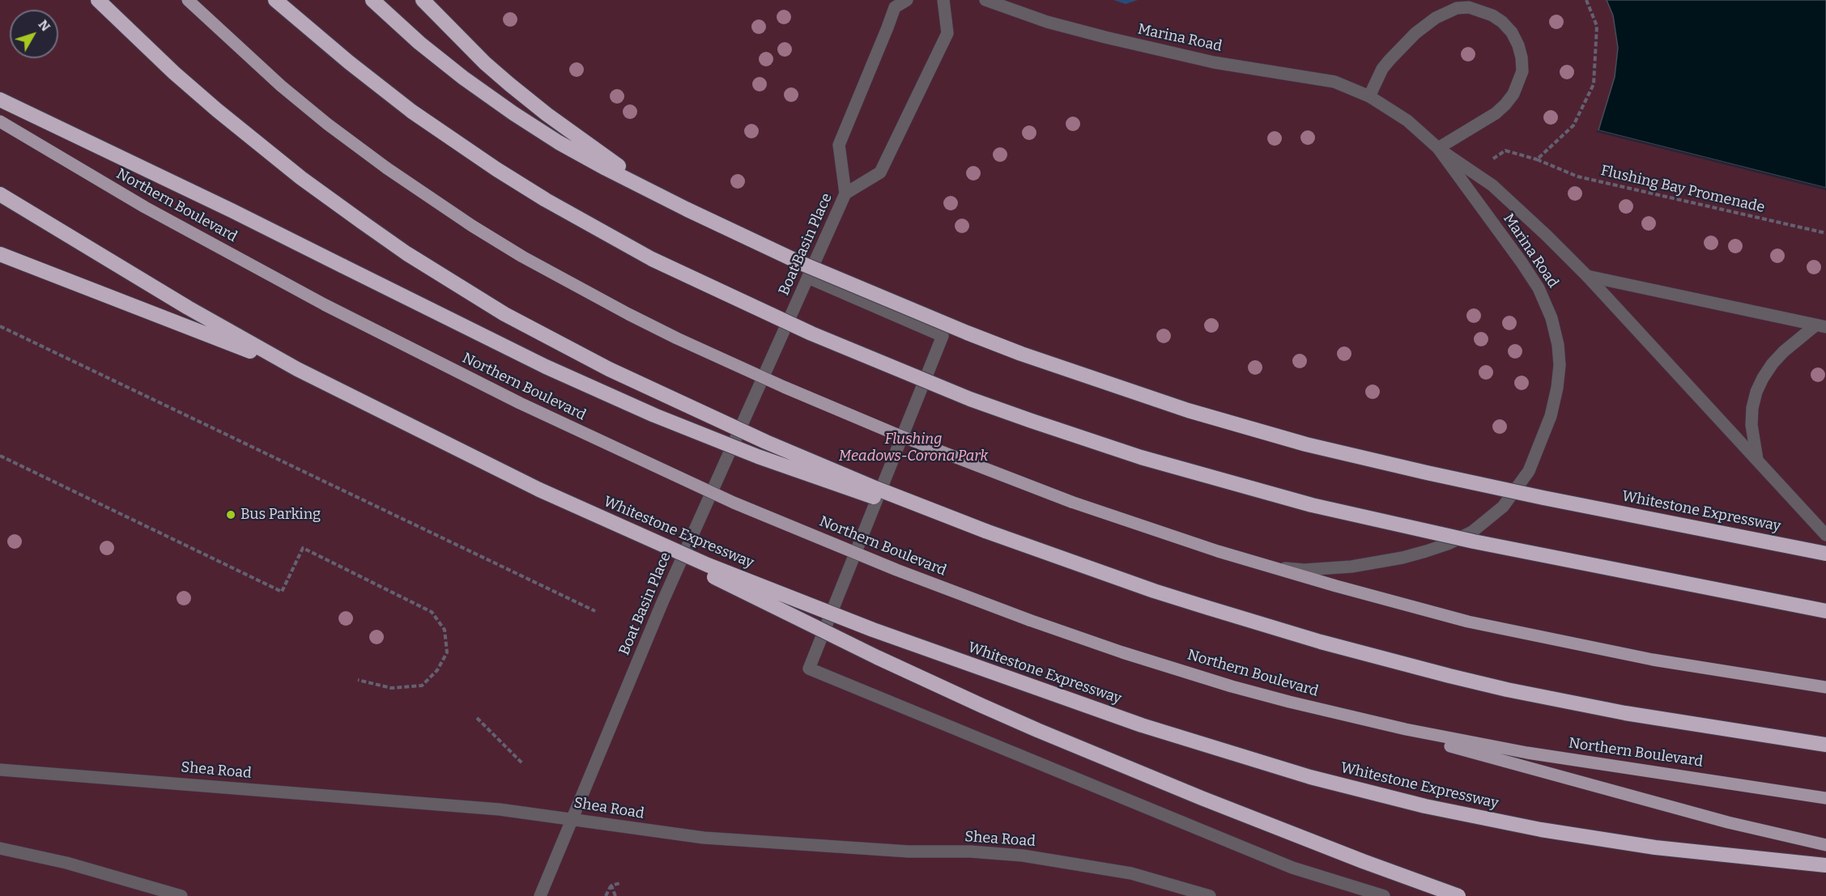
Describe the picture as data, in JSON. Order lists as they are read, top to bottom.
{
  "streets": {
    "highway": ["Whitestone Expressway"],
    "main road": ["Northern Boulevard"],
    "street": ["Marina Road", "Boat Basin Place", "Shea Road"],
    "path": ["Flushing Bay Promenade"]
  },
  "crossings": [
    ["Marina Road", "Flushing Bay Promenade"],
    ["Boat Basin Place", "Shea Road"]
  ],
  "parks": ["Flushing Meadows-Corona Park"],
  "places": ["Bus Parking"],
  "north": "top right"
}
